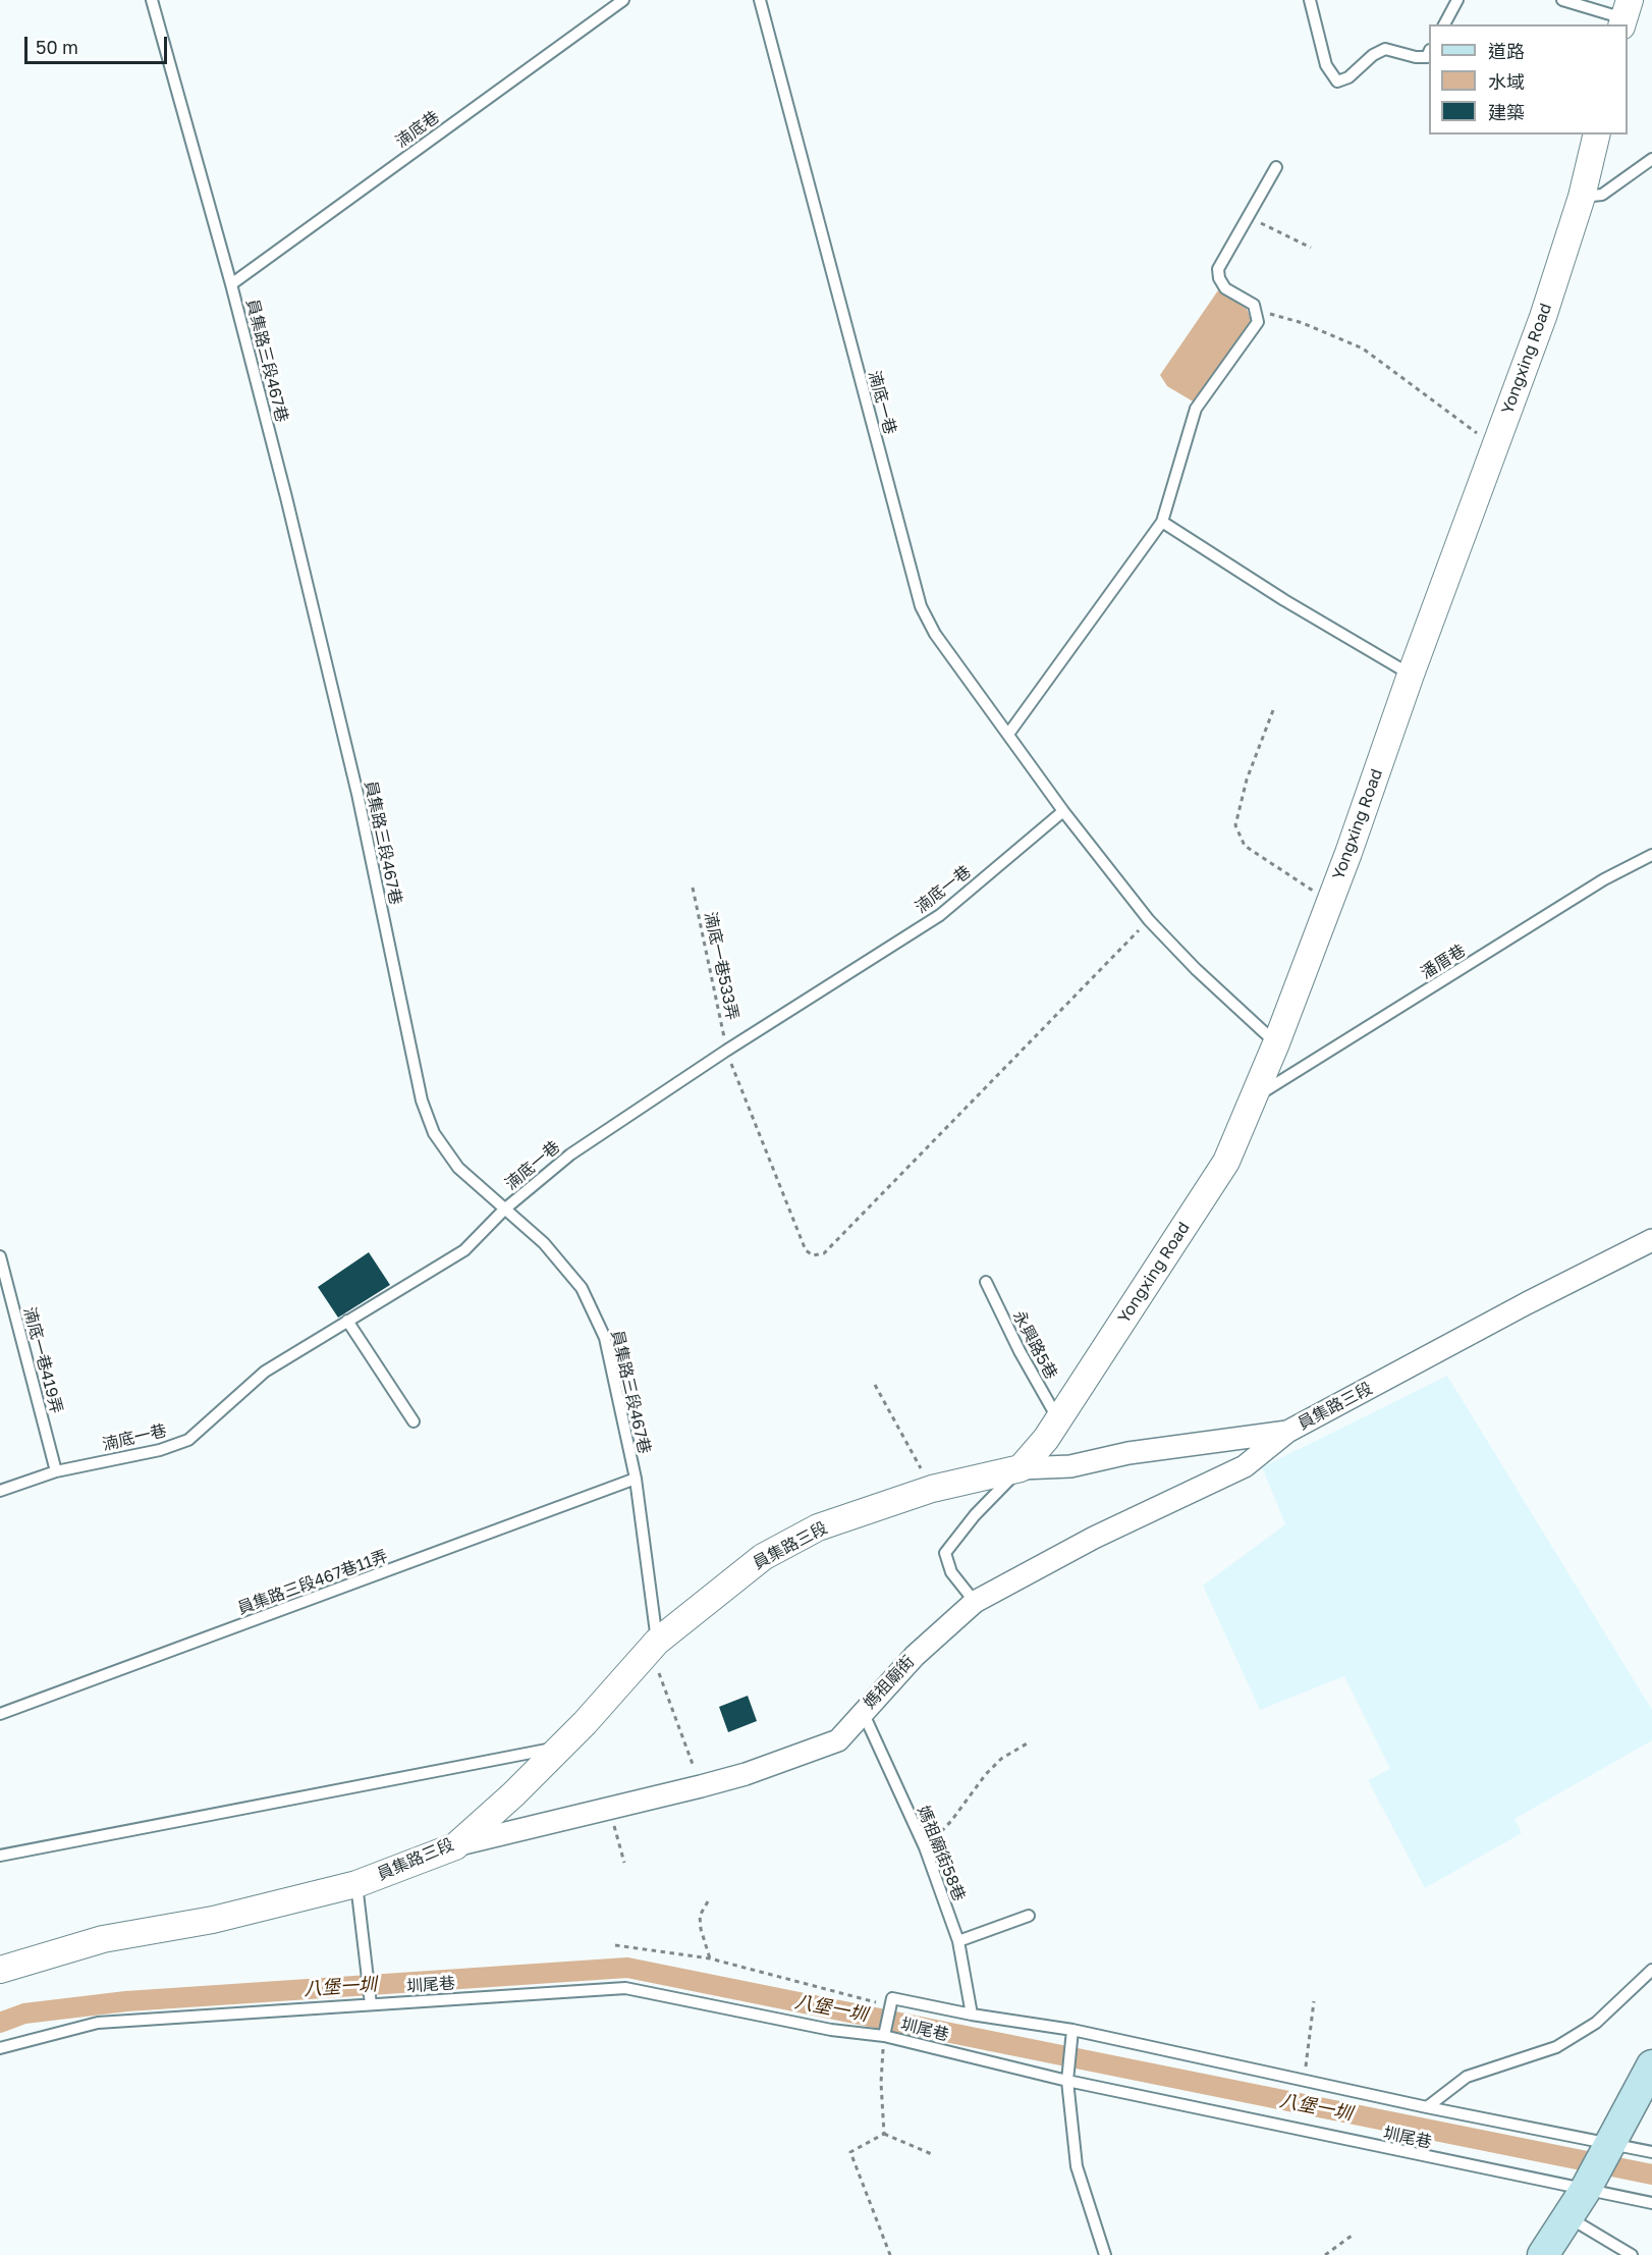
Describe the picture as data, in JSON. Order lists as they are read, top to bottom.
{
  "streets": {
    "street": ["Yongxing Road", "員集路三段", "媽祖廟街"],
    "lane": [
      "湳底巷",
      "員集路三段467巷",
      "湳底一巷",
      "潘厝巷",
      "永興路5巷",
      "湳底一巷419弄",
      "員集路三段467巷11弄",
      "媽祖廟街58巷",
      "圳尾巷"
    ],
    "path": ["湳底一巷533弄"]
  },
  "crossings": [
    ["湳底巷", "員集路三段467巷"],
    ["Yongxing Road", "湳底一巷"],
    ["Yongxing Road", "潘厝巷"],
    ["Yongxing Road", "永興路5巷"],
    ["Yongxing Road", "員集路三段"],
    ["員集路三段467巷", "湳底一巷"],
    ["員集路三段467巷", "員集路三段"],
    ["員集路三段467巷", "員集路三段467巷11弄"],
    ["湳底一巷", "湳底一巷533弄"],
    ["湳底一巷", "湳底一巷419弄"],
    ["員集路三段", "媽祖廟街"],
    ["媽祖廟街", "媽祖廟街58巷"],
    ["媽祖廟街58巷", "圳尾巷"]
  ],
  "water": ["八堡一圳"],
  "legend": ["道路", "水域", "建築"],
  "scale_bar": "50 m"
}
